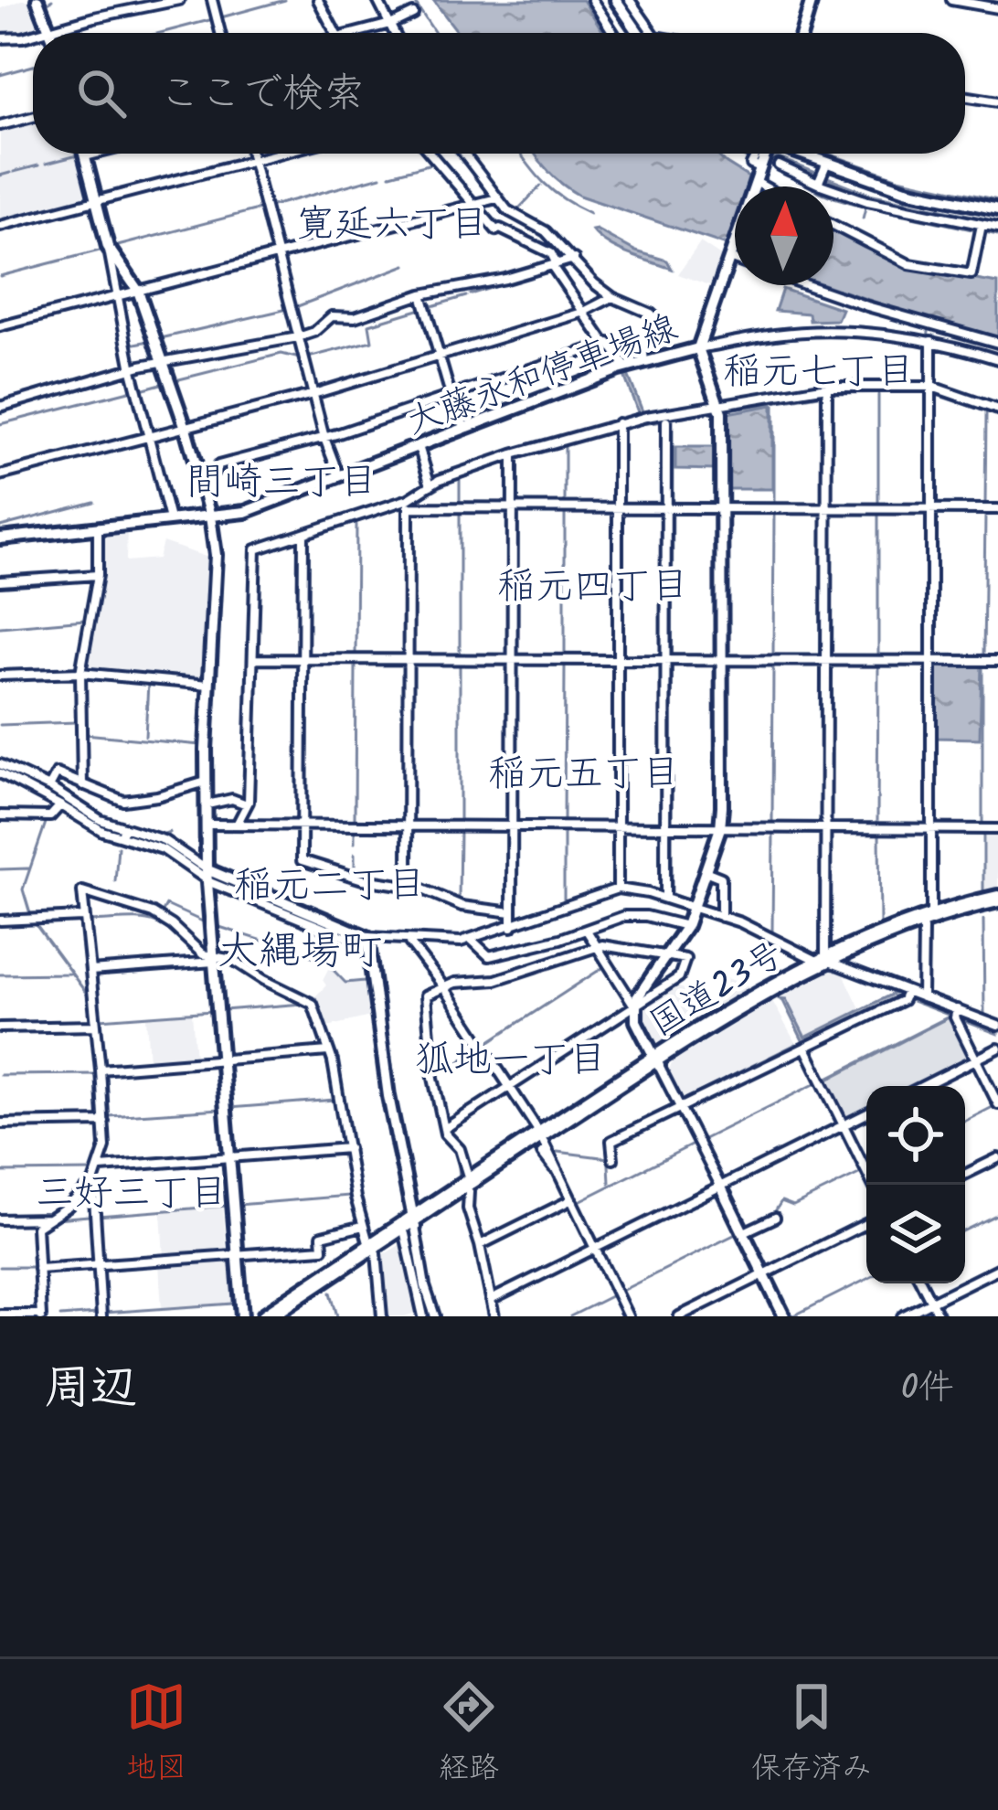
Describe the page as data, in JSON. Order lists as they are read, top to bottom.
{
  "streets": {
    "highway": ["国道23号"],
    "street": ["大藤永和停車場線"]
  },
  "districts": [
    "寛延六丁目",
    "稲元七丁目",
    "間崎三丁目",
    "稲元四丁目",
    "稲元五丁目",
    "稲元二丁目",
    "大縄場町",
    "狐地一丁目",
    "三好三丁目"
  ],
  "north": "top",
  "page": {
    "search": "ここで検索",
    "heading": ["周辺", "0件"],
    "nav": ["地図", "経路", "保存済み"]
  }
}
